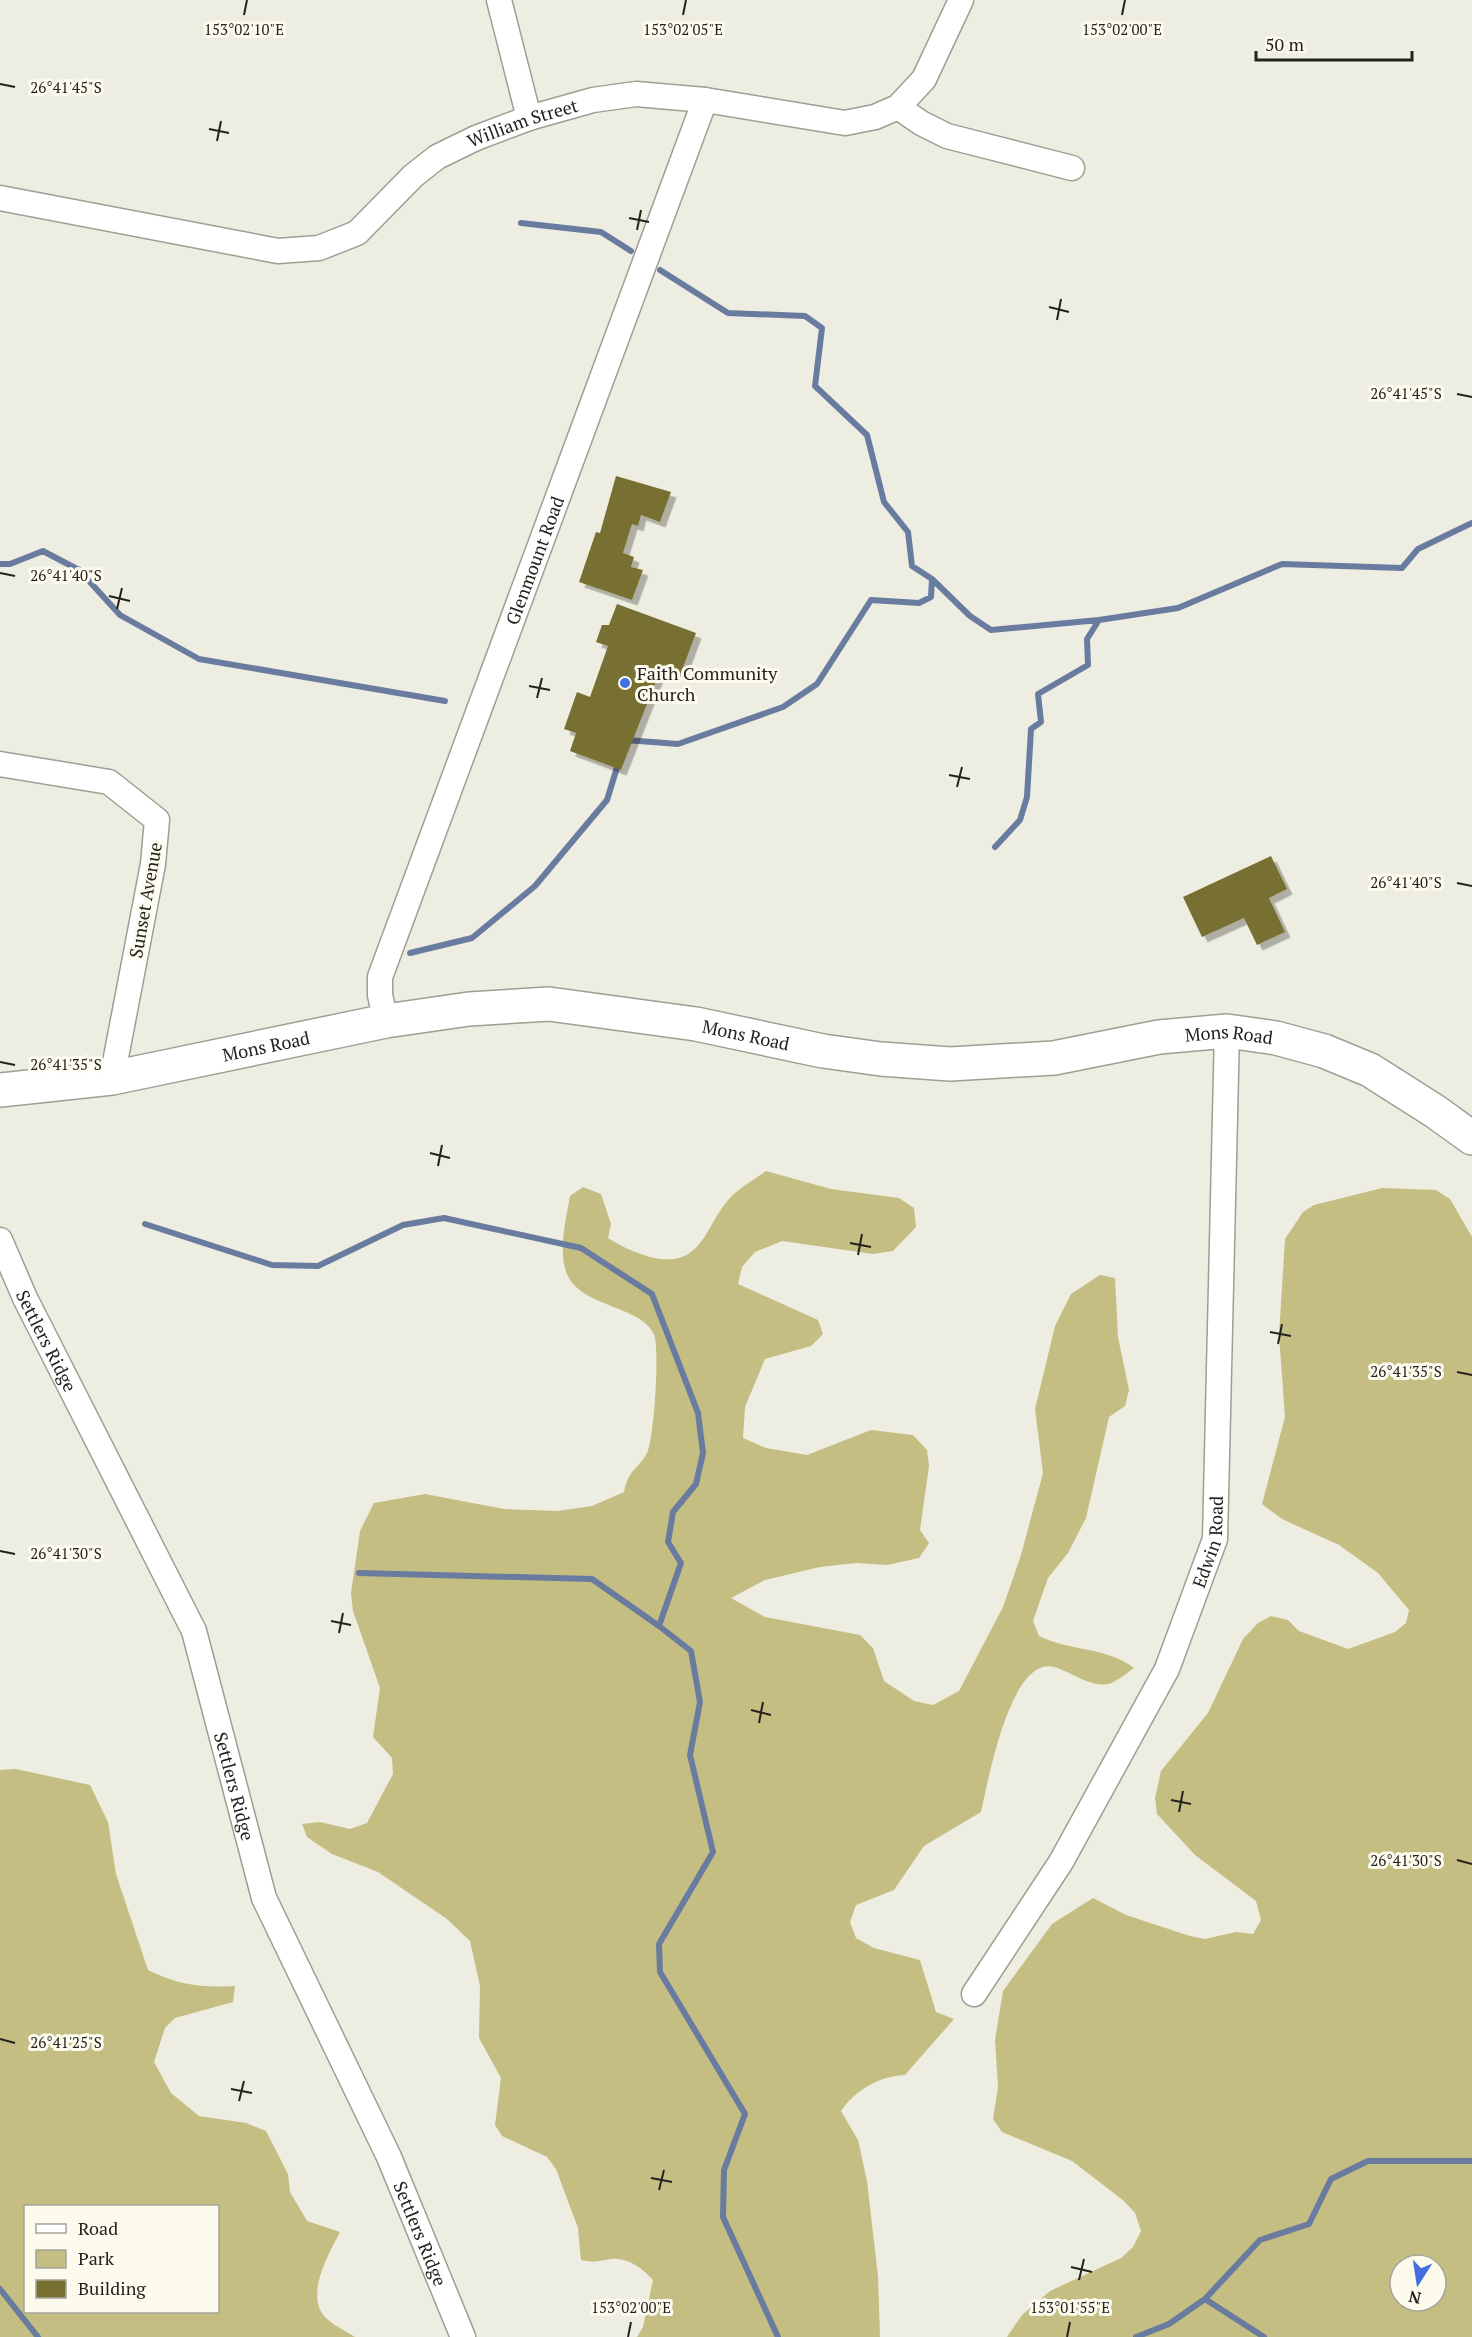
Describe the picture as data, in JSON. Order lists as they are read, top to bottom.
{
  "streets": {
    "main road": ["Mons Road"],
    "street": [
      "William Street",
      "Glenmount Road",
      "Sunset Avenue",
      "Settlers Ridge",
      "Edwin Road"
    ]
  },
  "crossings": [
    ["William Street", "Glenmount Road"],
    ["Glenmount Road", "Mons Road"],
    ["Sunset Avenue", "Mons Road"],
    ["Mons Road", "Edwin Road"]
  ],
  "places": ["Faith Community Church"],
  "legend": ["Road", "Park", "Building"],
  "scale_bar": "50 m",
  "north": "bottom",
  "coordinates": [
    "153°02'10\"E",
    "153°02'05\"E",
    "153°02'00\"E",
    "26°41'45\"S",
    "26°41'40\"S",
    "26°41'35\"S",
    "26°41'30\"S",
    "26°41'25\"S",
    "153°01'55\"E"
  ]
}
